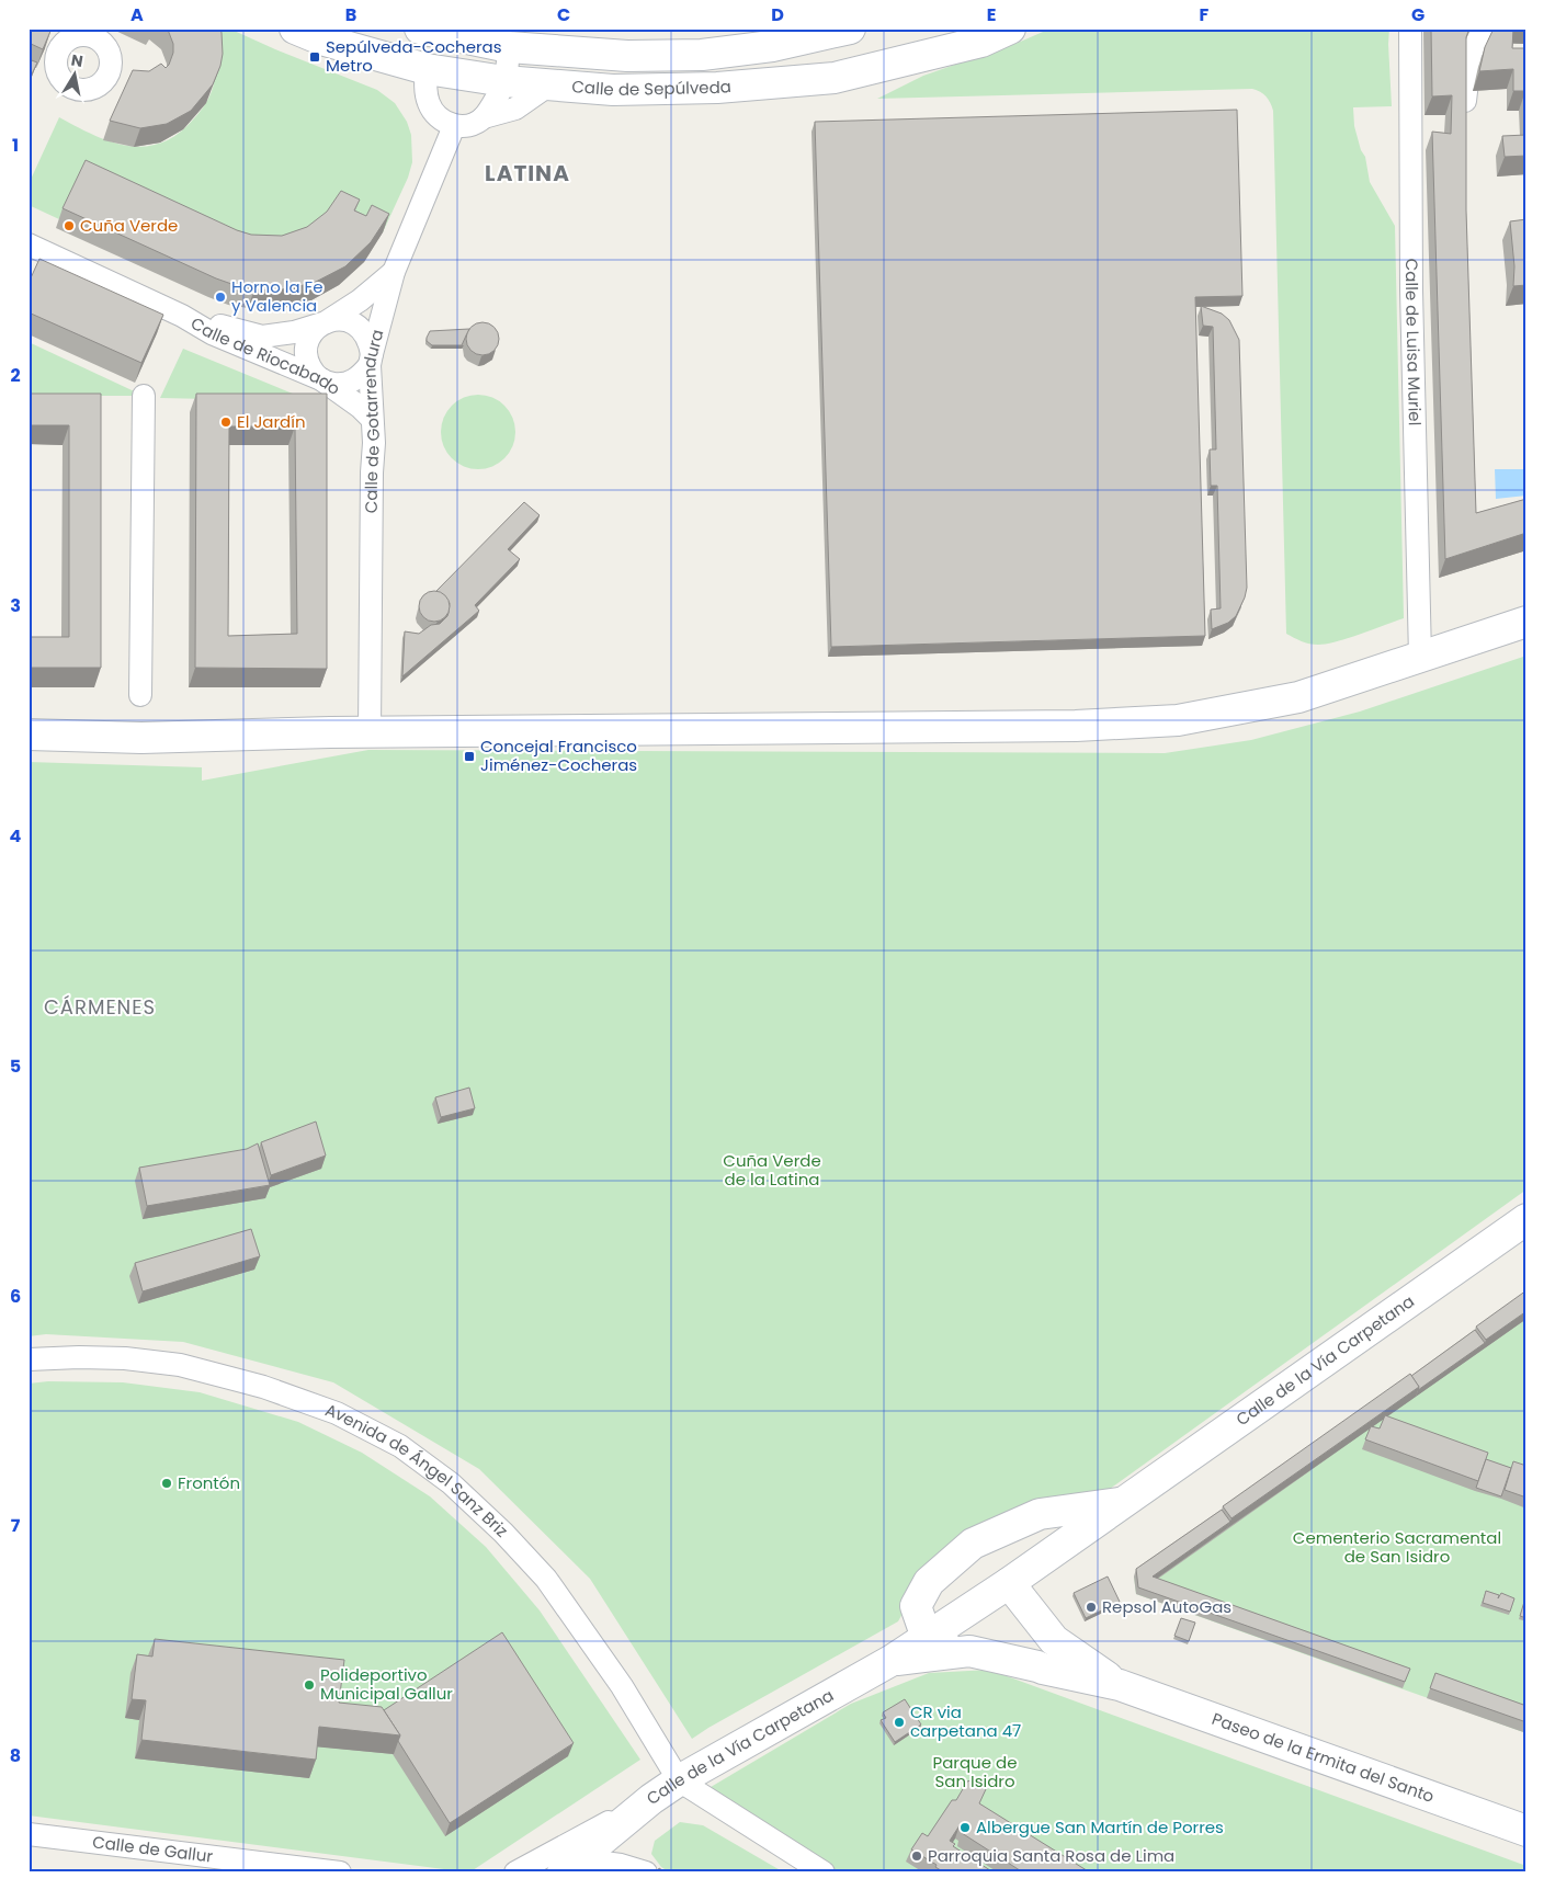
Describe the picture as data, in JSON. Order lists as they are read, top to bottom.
{
  "streets": {
    "street": [
      "Calle de Sepúlveda",
      "Calle de Luisa Muriel",
      "Calle de Riocabado",
      "Calle de Gotarrendura",
      "Calle de la Vía Carpetana",
      "Avenida de Ángel Sanz Briz",
      "Paseo de la Ermita del Santo",
      "Calle de Gallur"
    ]
  },
  "crossings": [
    ["Calle de Riocabado", "Calle de Gotarrendura"],
    ["Calle de la Vía Carpetana", "Avenida de Ángel Sanz Briz"],
    ["Calle de la Vía Carpetana", "Paseo de la Ermita del Santo"]
  ],
  "districts": ["LATINA", "CÁRMENES"],
  "parks": ["Cuña Verde de la Latina", "Cementerio Sacramental de San Isidro", "Parque de San Isidro"],
  "places": {
    "transit": ["Sepúlveda-Cocheras Metro", "Concejal Francisco Jiménez-Cocheras"],
    "other": [
      "Cuña Verde",
      "Horno la Fe y Valencia",
      "El Jardín",
      "Frontón",
      "Repsol AutoGas",
      "Polideportivo Municipal Gallur",
      "CR via carpetana 47",
      "Albergue San Martín de Porres",
      "Parroquia Santa Rosa de Lima"
    ]
  },
  "north": "top",
  "grid": {
    "columns": [
      "A",
      "B",
      "C",
      "D",
      "E",
      "F",
      "G"
    ],
    "rows": [
      "1",
      "2",
      "3",
      "4",
      "5",
      "6",
      "7",
      "8"
    ]
  }
}
